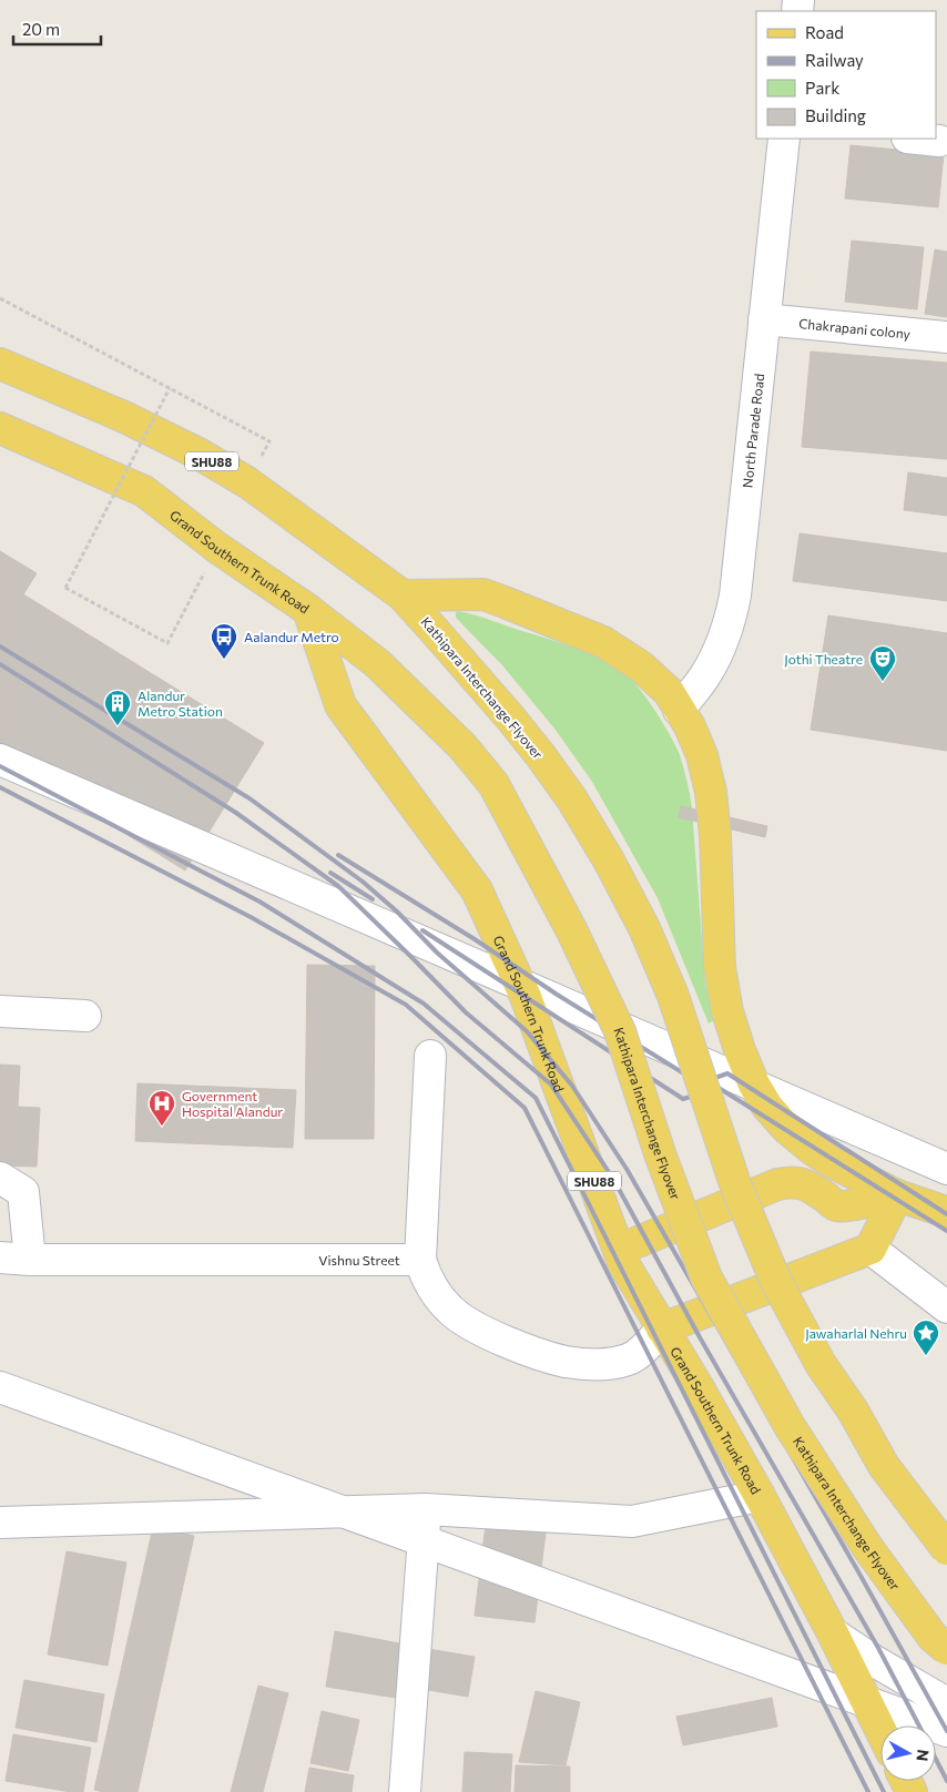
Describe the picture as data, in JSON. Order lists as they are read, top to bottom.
{
  "streets": {
    "main road": ["SHU88", "Grand Southern Trunk Road", "Kathipara Interchange Flyover"],
    "street": ["Chakrapani colony", "North Parade Road", "Vishnu Street"]
  },
  "crossings": [
    ["Chakrapani colony", "North Parade Road"],
    ["SHU88", "Kathipara Interchange Flyover"],
    ["Grand Southern Trunk Road", "Kathipara Interchange Flyover"]
  ],
  "places": {
    "bus stop": ["Aalandur Metro"],
    "theatre": ["Jothi Theatre"],
    "building": ["Alandur Metro Station"],
    "hospital": ["Government Hospital Alandur"],
    "place": ["Jawaharlal Nehru"]
  },
  "legend": [
    "Road",
    "Railway",
    "Park",
    "Building"
  ],
  "scale_bar": "20 m",
  "north": "right"
}
